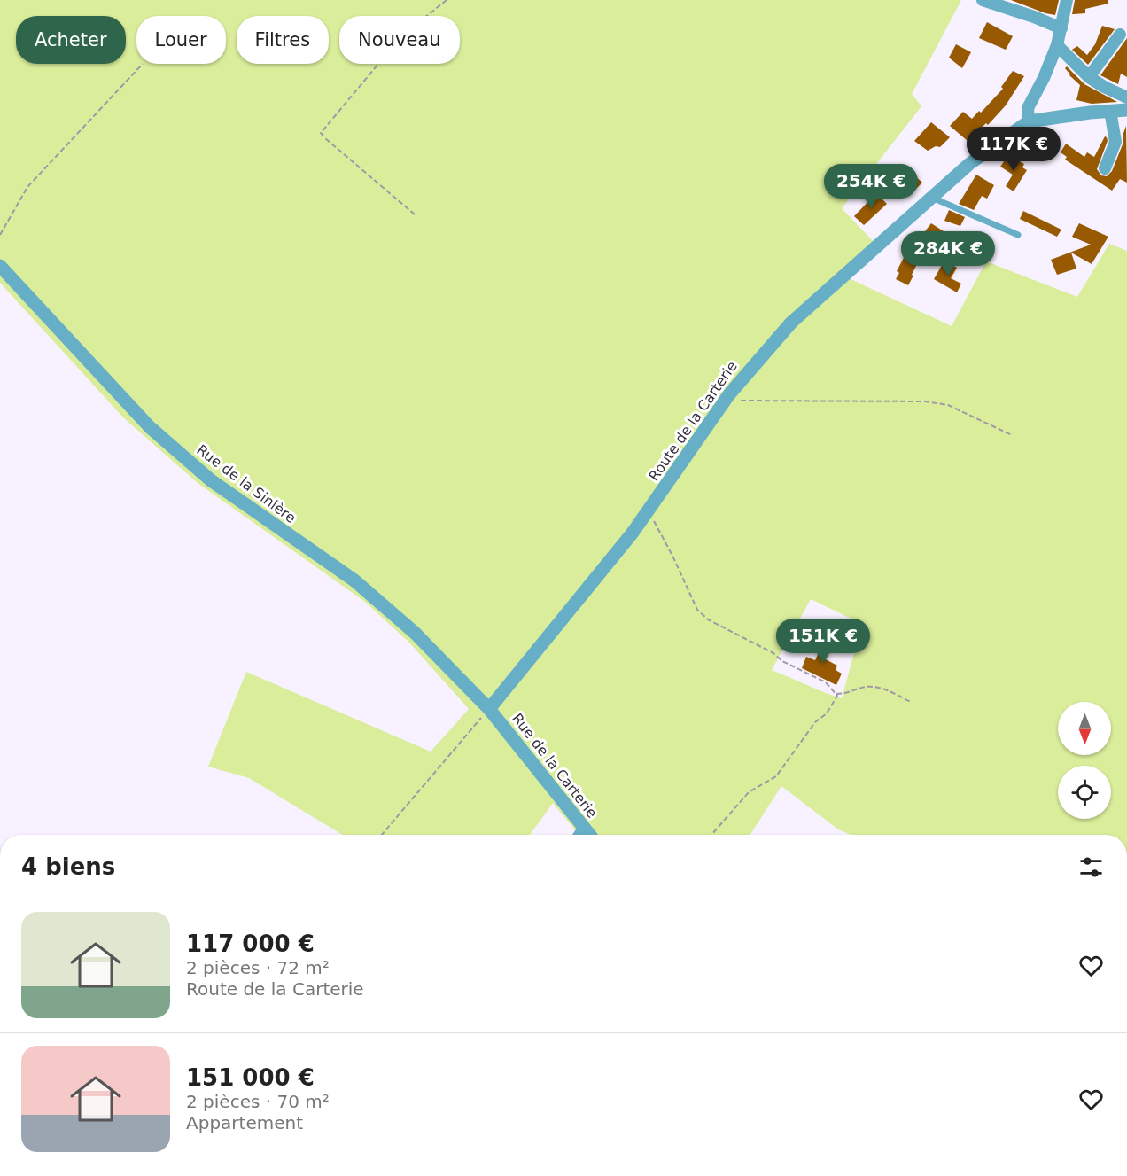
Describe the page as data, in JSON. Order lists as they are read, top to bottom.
{
  "streets": {
    "street": ["Route de la Carterie", "Rue de la Sinière", "Rue de la Carterie"]
  },
  "crossings": [
    ["Route de la Carterie", "Rue de la Sinière"],
    ["Route de la Carterie", "Rue de la Carterie"],
    ["Rue de la Sinière", "Rue de la Carterie"]
  ],
  "north": "bottom",
  "page": {
    "chip": [
      "Acheter",
      "Louer",
      "Filtres",
      "Nouveau"
    ],
    "price": [
      "117K €",
      "254K €",
      "284K €",
      "151K €"
    ],
    "heading": "4 biens",
    "list": [
      {
        "name": "117 000 €",
        "note": "2 pièces · 72 m² · Route de la Carterie"
      },
      {
        "name": "151 000 €",
        "note": "2 pièces · 70 m² · Appartement"
      }
    ]
  }
}
